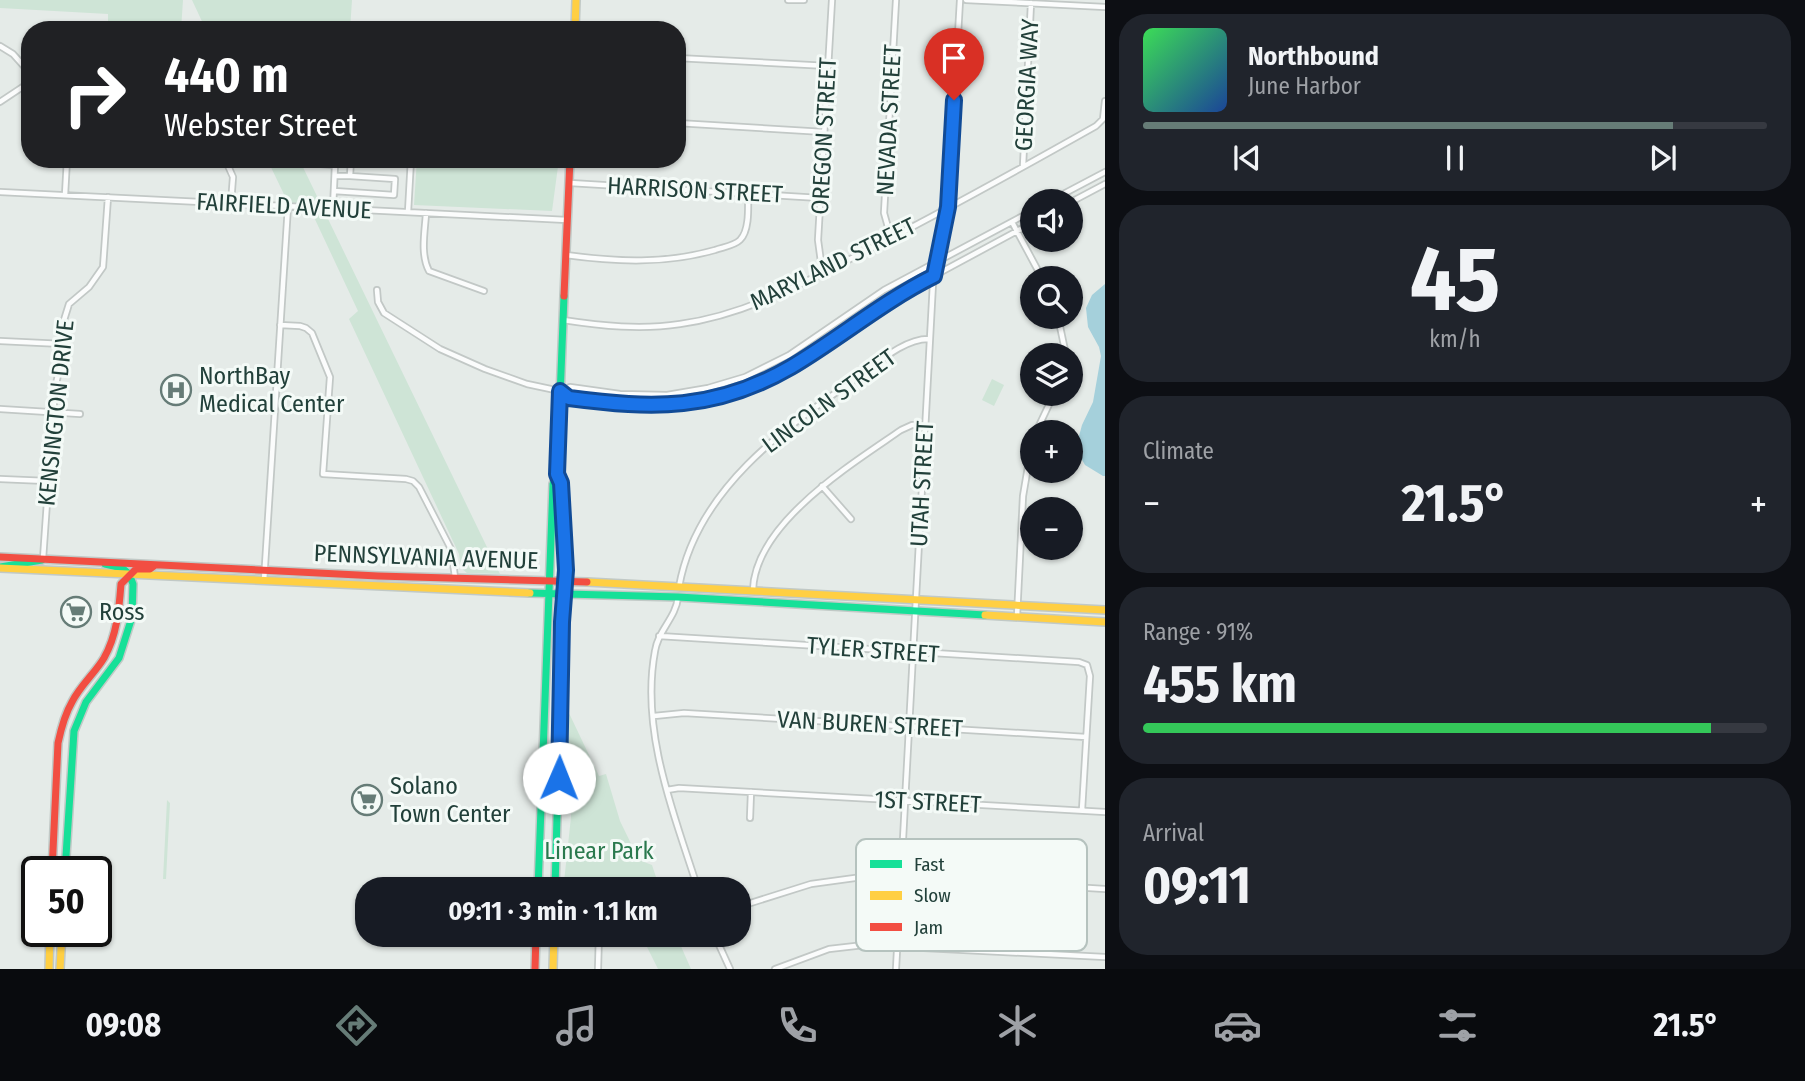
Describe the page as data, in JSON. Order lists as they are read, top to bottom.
{
  "streets": {
    "main road": ["PENNSYLVANIA AVENUE"],
    "street": [
      "GEORGIA WAY",
      "NEVADA STREET",
      "OREGON STREET",
      "HARRISON STREET",
      "FAIRFIELD AVENUE",
      "MARYLAND STREET",
      "LINCOLN STREET",
      "KENSINGTON DRIVE",
      "UTAH STREET",
      "TYLER STREET",
      "VAN BUREN STREET",
      "1ST STREET"
    ]
  },
  "crossings": [
    ["GEORGIA WAY", "MARYLAND STREET"],
    ["NEVADA STREET", "MARYLAND STREET"],
    ["OREGON STREET", "HARRISON STREET"],
    ["OREGON STREET", "MARYLAND STREET"],
    ["FAIRFIELD AVENUE", "KENSINGTON DRIVE"],
    ["MARYLAND STREET", "UTAH STREET"],
    ["LINCOLN STREET", "UTAH STREET"],
    ["LINCOLN STREET", "PENNSYLVANIA AVENUE"],
    ["KENSINGTON DRIVE", "PENNSYLVANIA AVENUE"],
    ["UTAH STREET", "PENNSYLVANIA AVENUE"],
    ["UTAH STREET", "TYLER STREET"],
    ["UTAH STREET", "VAN BUREN STREET"],
    ["UTAH STREET", "1ST STREET"],
    ["TYLER STREET", "VAN BUREN STREET"]
  ],
  "parks": ["Linear Park"],
  "places": {
    "hospital": ["NorthBay Medical Center"],
    "supermarket": ["Ross", "Solano Town Center"]
  },
  "legend": ["Fast", "Slow", "Jam"],
  "page": {
    "turn": ["440 m", "Webster Street"],
    "song": ["Northbound", "June Harbor"],
    "map_buttons": ["+", "−"],
    "tile": [
      ["45", "km/h"],
      "Climate",
      ["Range · 91%", "455 km"],
      ["Arrival", "09:11"]
    ],
    "heat": ["−", "21.5°", "+"],
    "limit": "50",
    "trip": "09:11 · 3 min · 1.1 km",
    "tabs": ["09:08", "21.5°"]
  }
}
